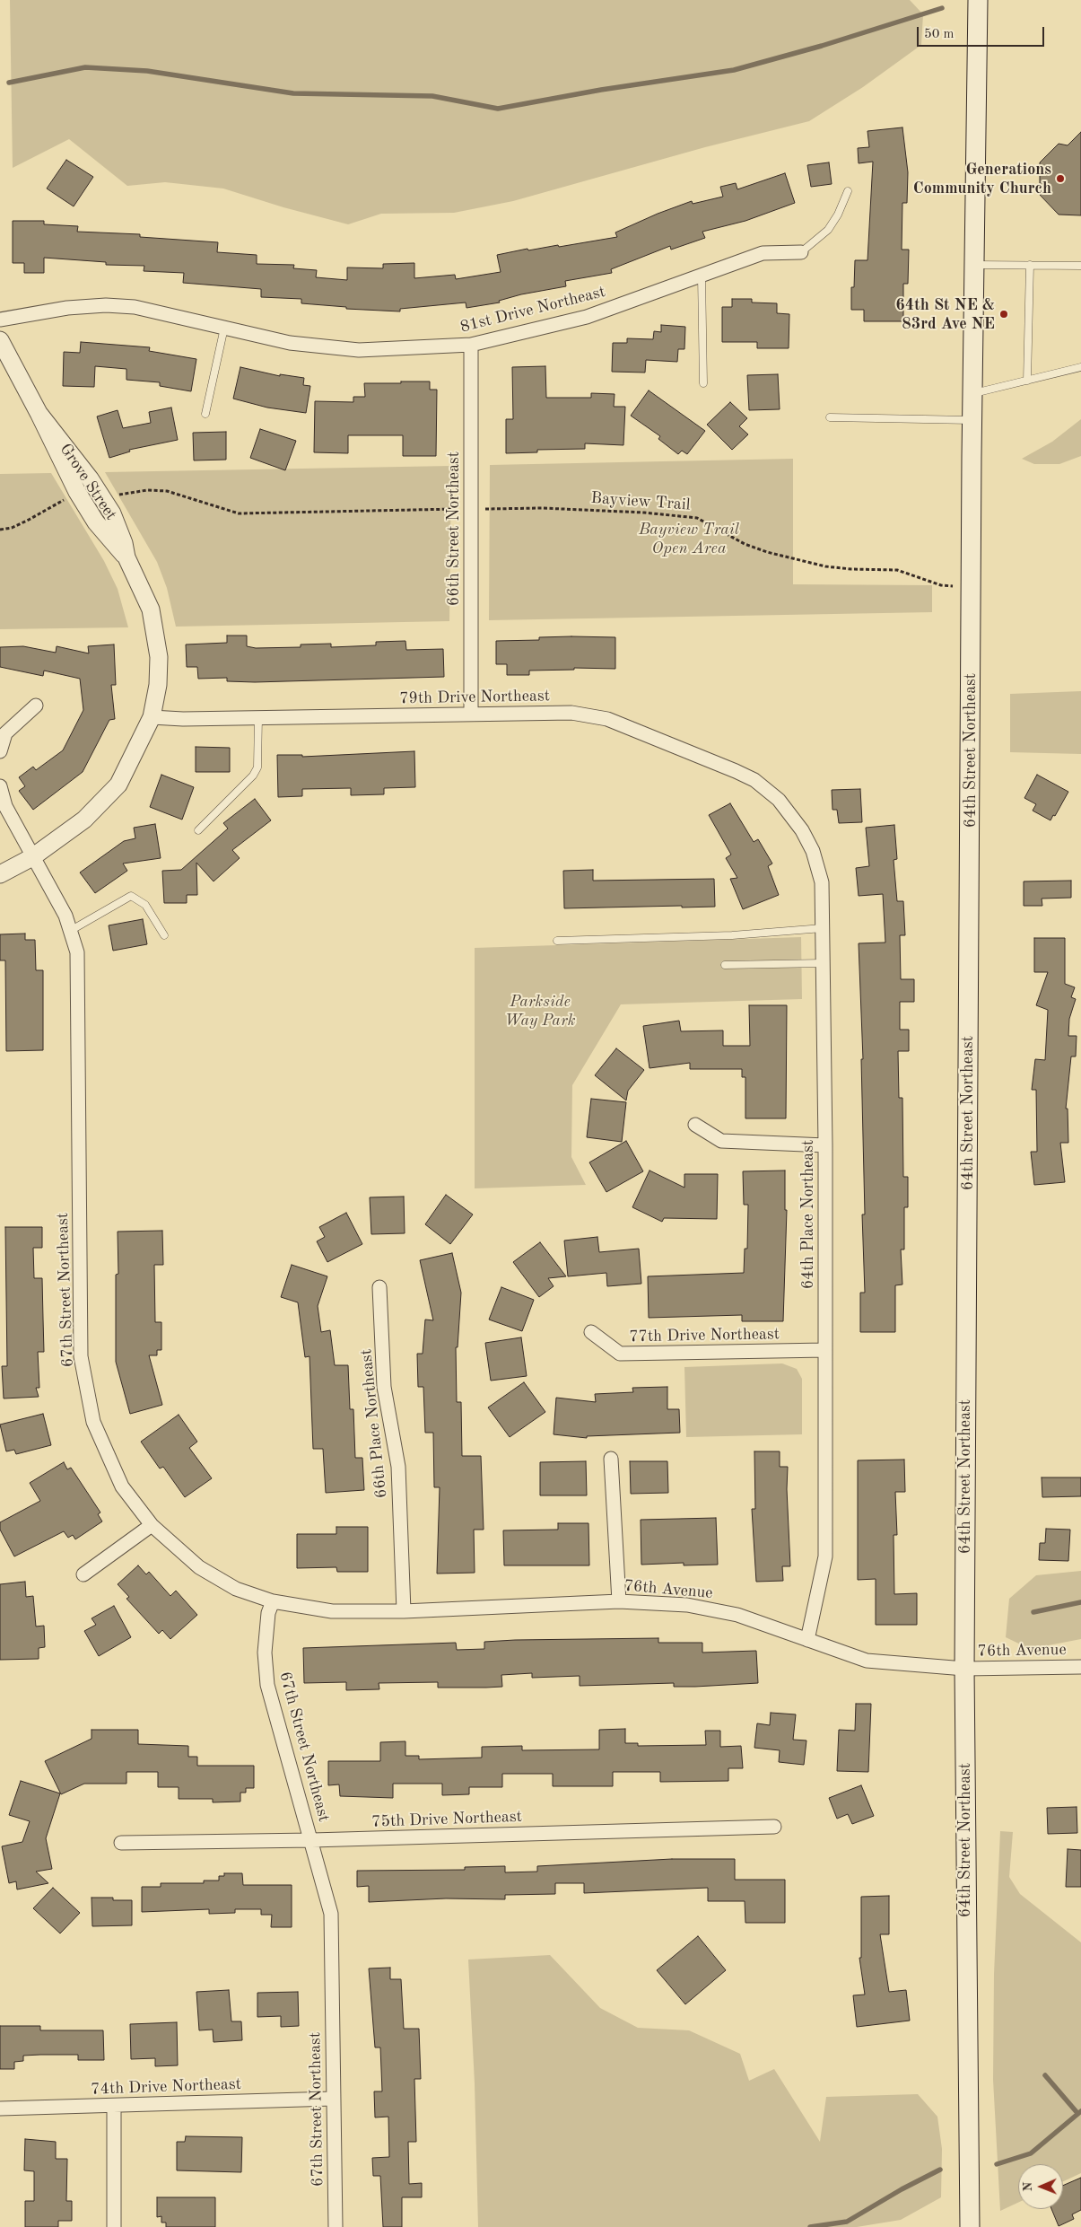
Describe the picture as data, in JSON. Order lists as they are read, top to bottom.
{
  "streets": {
    "main road": ["64th Street Northeast"],
    "street": [
      "81st Drive Northeast",
      "Grove Street",
      "66th Street Northeast",
      "79th Drive Northeast",
      "64th Place Northeast",
      "67th Street Northeast",
      "77th Drive Northeast",
      "66th Place Northeast",
      "76th Avenue",
      "75th Drive Northeast",
      "74th Drive Northeast"
    ],
    "path": ["Bayview Trail"]
  },
  "crossings": [
    ["81st Drive Northeast", "66th Street Northeast"],
    ["Grove Street", "79th Drive Northeast"],
    ["Grove Street", "67th Street Northeast"],
    ["Bayview Trail", "64th Street Northeast"],
    ["66th Street Northeast", "79th Drive Northeast"],
    ["79th Drive Northeast", "64th Place Northeast"],
    ["64th Street Northeast", "76th Avenue"],
    ["64th Place Northeast", "77th Drive Northeast"],
    ["64th Place Northeast", "76th Avenue"],
    ["67th Street Northeast", "76th Avenue"],
    ["67th Street Northeast", "75th Drive Northeast"],
    ["67th Street Northeast", "74th Drive Northeast"],
    ["66th Place Northeast", "76th Avenue"]
  ],
  "parks": ["Bayview Trail Open Area", "Parkside Way Park"],
  "places": ["Generations Community Church", "64th St NE & 83rd Ave NE"],
  "scale_bar": "50 m",
  "north": "left"
}
